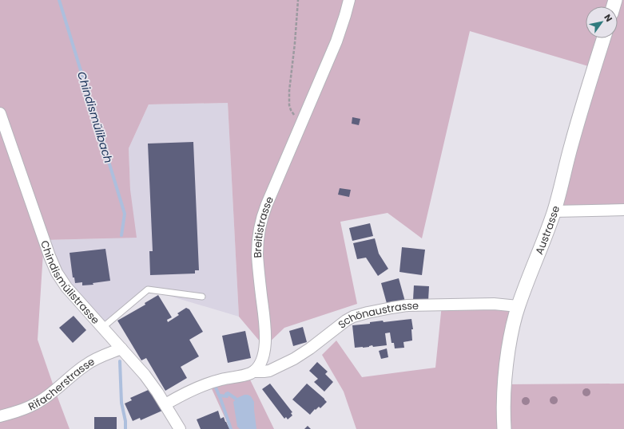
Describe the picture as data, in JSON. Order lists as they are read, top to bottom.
{
  "streets": {
    "street": [
      "Breitistrasse",
      "Austrasse",
      "Chindismülistrasse",
      "Schönaustrasse",
      "Rifacherstrasse"
    ]
  },
  "crossings": [
    ["Breitistrasse", "Schönaustrasse"],
    ["Austrasse", "Schönaustrasse"],
    ["Chindismülistrasse", "Rifacherstrasse"]
  ],
  "water": ["Chindismülibach"],
  "north": "top right"
}
